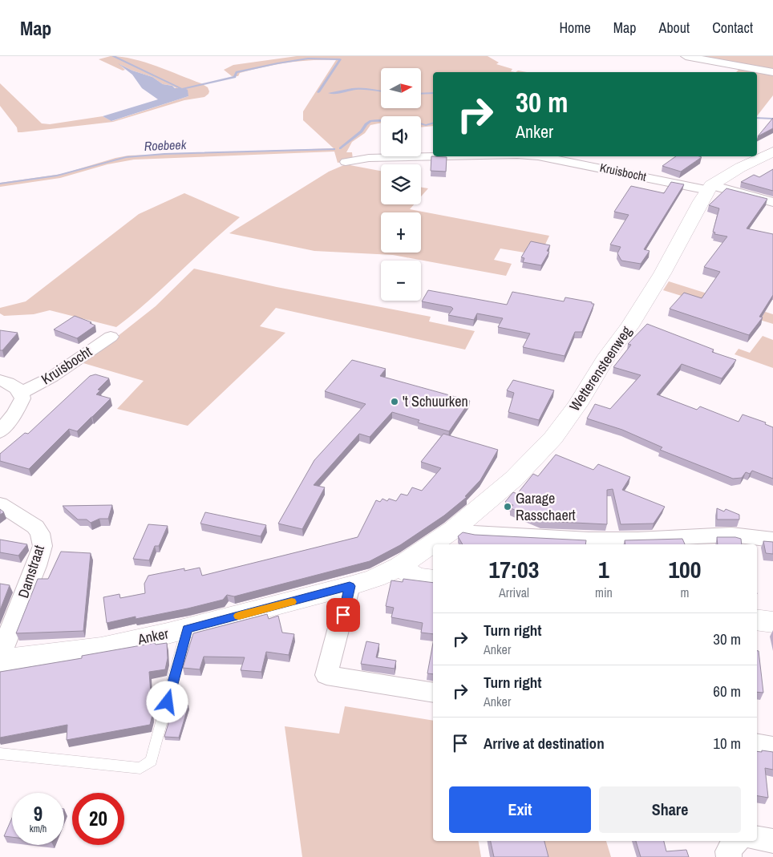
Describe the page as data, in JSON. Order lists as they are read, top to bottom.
{
  "streets": {
    "street": [
      "Kruisbocht",
      "Wetterensteenweg",
      "Damstraat",
      "Anker"
    ]
  },
  "crossings": [
    ["Kruisbocht", "Wetterensteenweg"],
    ["Wetterensteenweg", "Anker"]
  ],
  "water": ["Roebeek"],
  "places": ["'t Schuurken", "Garage Rasschaert"],
  "north": "right",
  "page": {
    "header": "Map",
    "nav": [
      "Home",
      "Map",
      "About",
      "Contact"
    ],
    "map_buttons": ["+", "−"],
    "turn": ["30 m", "Anker"],
    "eta": [
      "17:03",
      "Arrival",
      "1",
      "min",
      "100",
      "m"
    ],
    "list": [
      {
        "name": "Turn right",
        "note": "Anker",
        "value": "30 m"
      },
      {
        "name": "Turn right",
        "note": "Anker",
        "value": "60 m"
      },
      {
        "name": "Arrive at destination",
        "value": "10 m"
      }
    ],
    "buttons": ["Exit", "Share"],
    "speed": "9 km/h",
    "limit": "20"
  }
}
